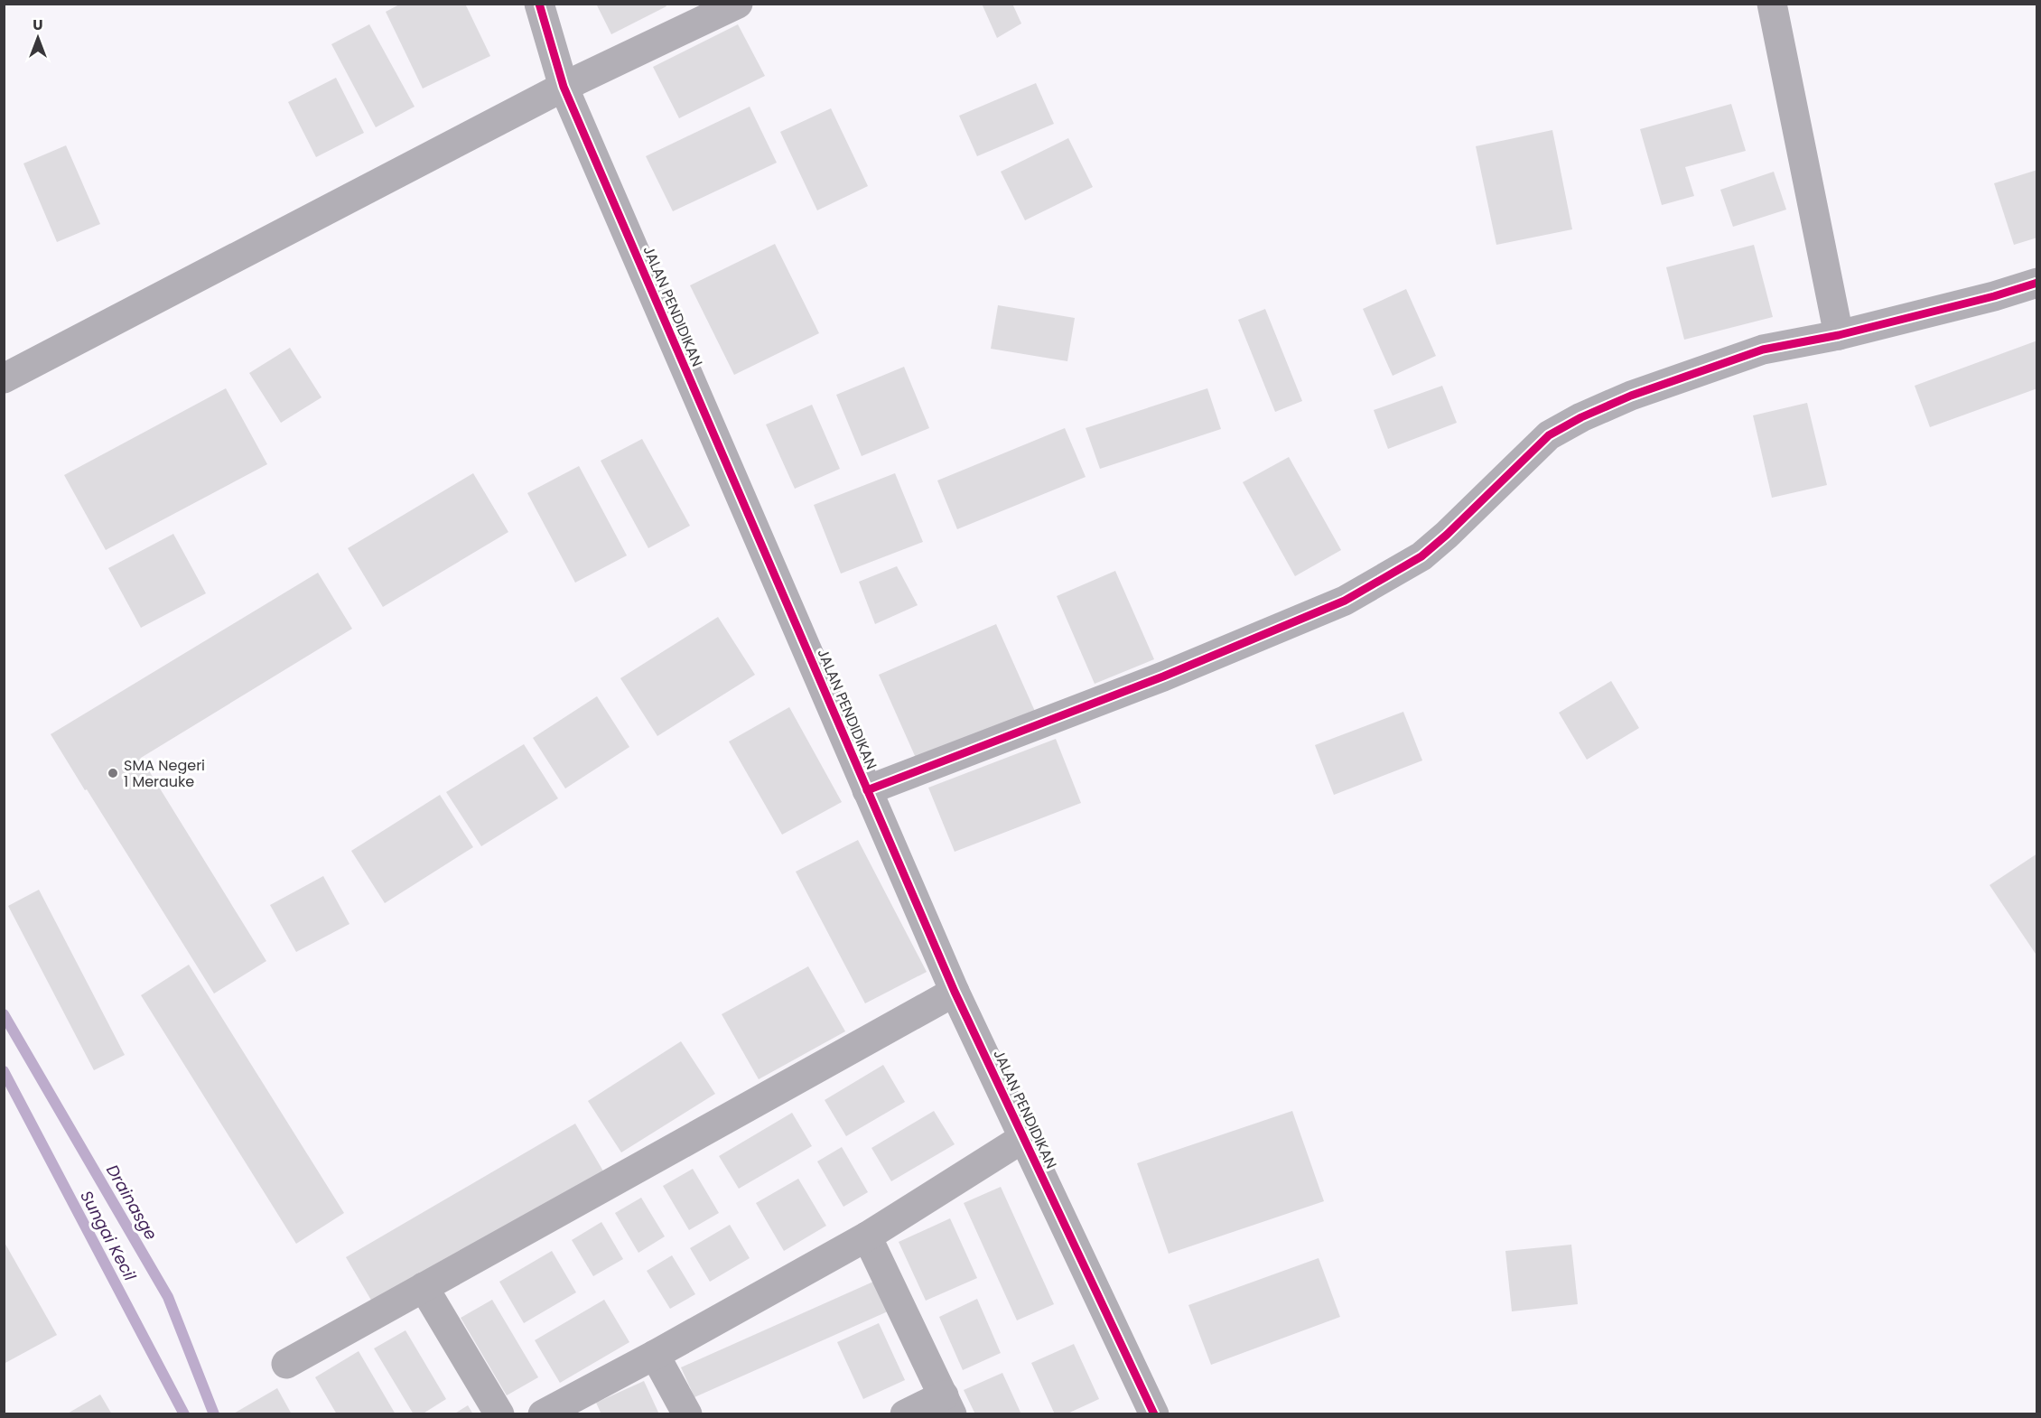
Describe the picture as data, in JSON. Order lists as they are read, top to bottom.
{
  "streets": {
    "street": ["JALAN PENDIDIKAN"]
  },
  "water": ["Drainasge", "Sungai Kecil"],
  "places": ["SMA Negeri 1 Merauke"],
  "north": "top"
}
